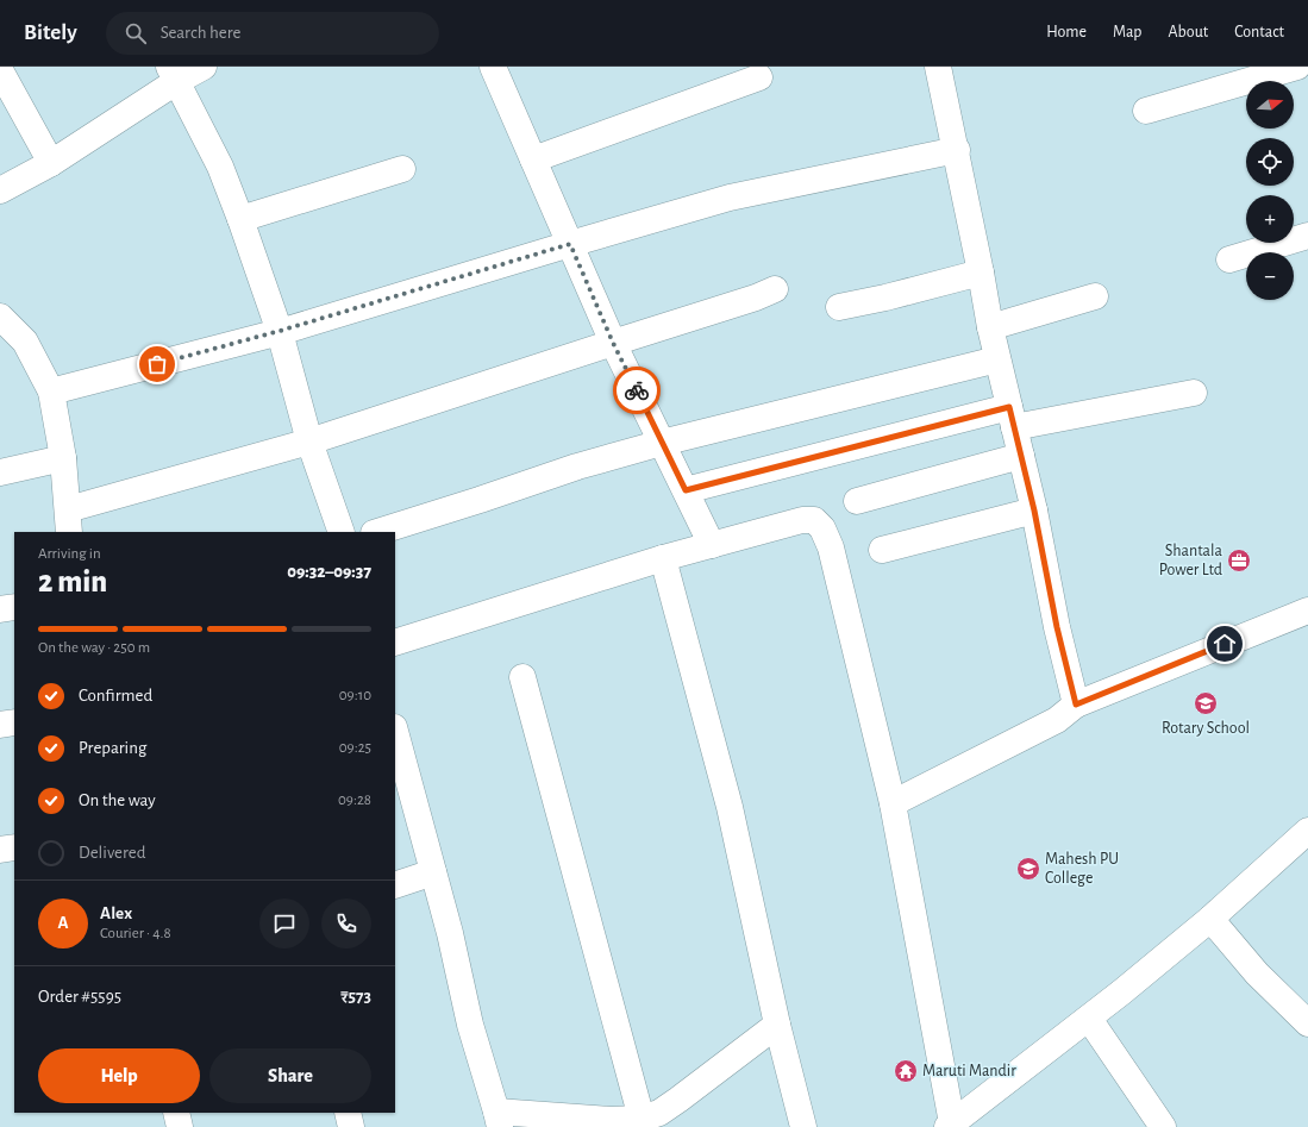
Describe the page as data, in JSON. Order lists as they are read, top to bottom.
{
  "places": {
    "office": ["Shantala Power Ltd"],
    "school or university": ["Rotary School", "Mahesh PU College"],
    "temple": ["Maruti Mandir"]
  },
  "north": "right",
  "page": {
    "header": "Bitely",
    "search": "Search here",
    "nav": [
      "Home",
      "Map",
      "About",
      "Contact"
    ],
    "map_buttons": ["+", "−"],
    "heading": ["2 min", "Arriving in", "09:32–09:37"],
    "panel": [
      "Alex",
      "Courier · 4.8",
      "Order #5595",
      "₹573"
    ],
    "bar": "On the way · 250 m",
    "list": [
      ["Confirmed", "09:10"],
      ["Preparing", "09:25"],
      ["On the way", "09:28"],
      "Delivered"
    ],
    "round": "A",
    "buttons": ["Help", "Share"]
  }
}
